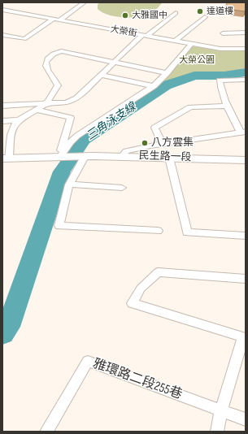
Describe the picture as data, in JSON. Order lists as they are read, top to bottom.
{
  "streets": {
    "main road": ["民生路一段"],
    "street": ["大榮街", "雅環路二段255巷"]
  },
  "water": ["三角泳支線"],
  "parks": ["大榮公園"],
  "places": ["達道樓", "大雅國中", "八方雲集"]
}
